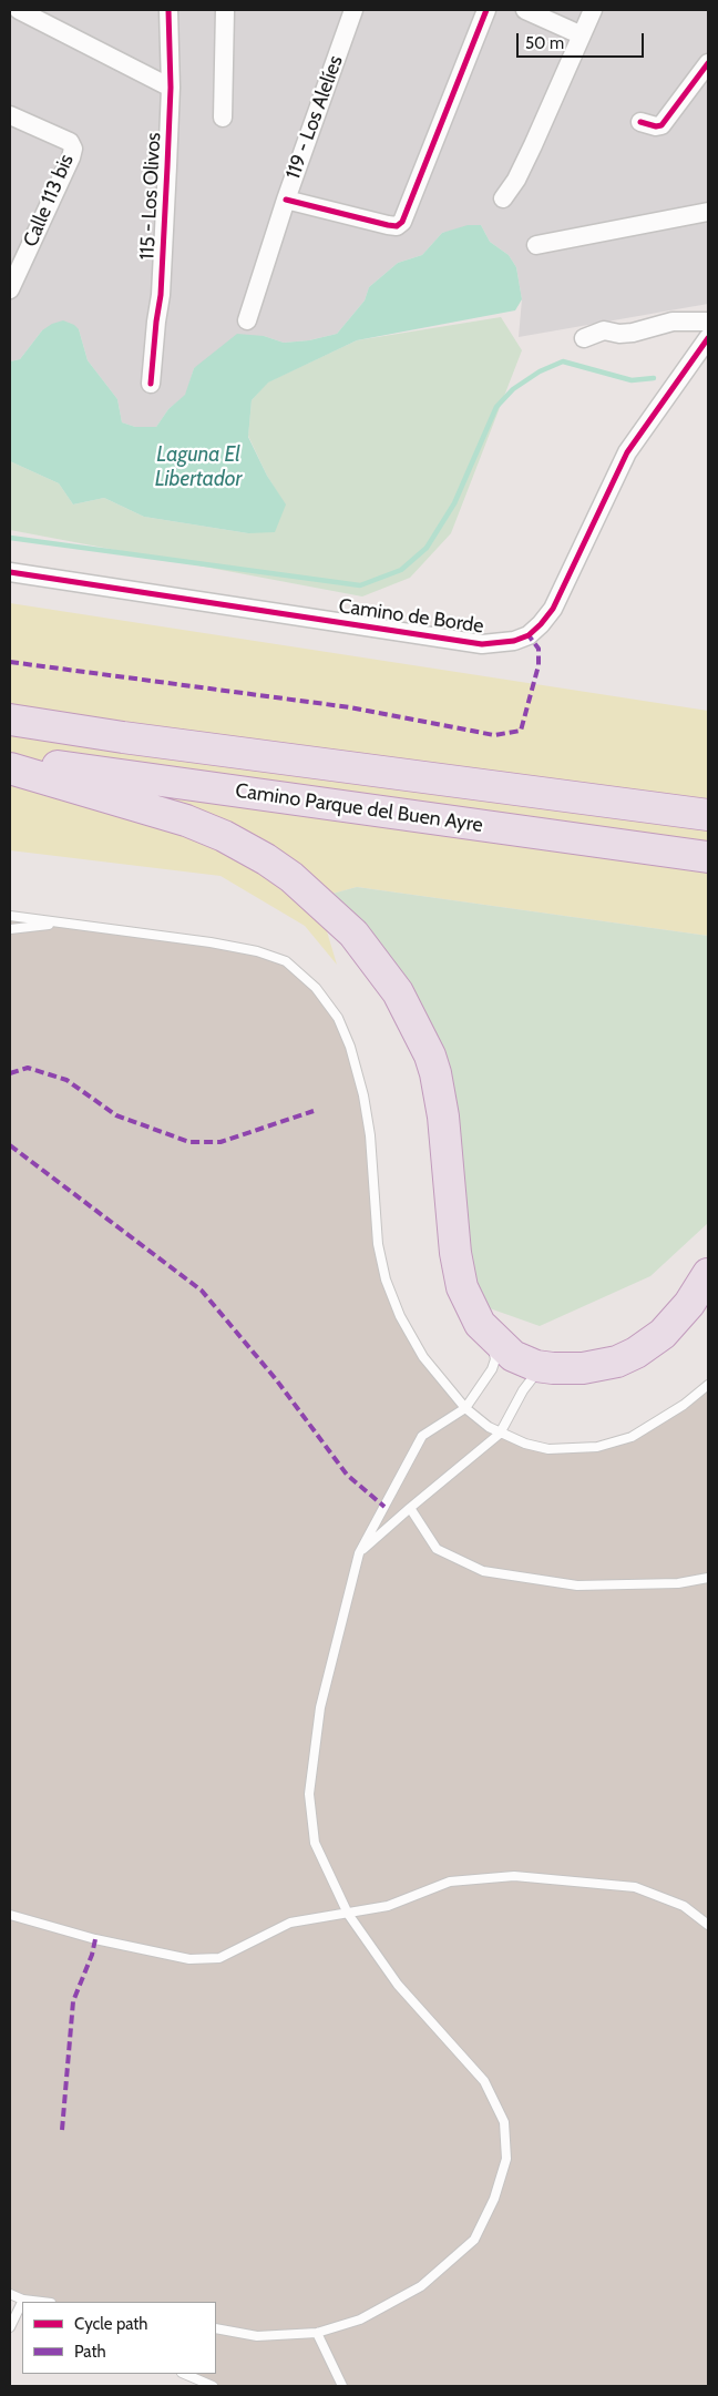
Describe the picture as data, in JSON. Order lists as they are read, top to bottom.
{
  "streets": {
    "highway": ["Camino Parque del Buen Ayre"],
    "street": [
      "119 - Los Alelíes",
      "115 - Los Olivos",
      "Calle 113 bis",
      "Camino de Borde"
    ]
  },
  "water": ["Laguna El Libertador"],
  "legend": ["Cycle path", "Path"],
  "scale_bar": "50 m"
}
